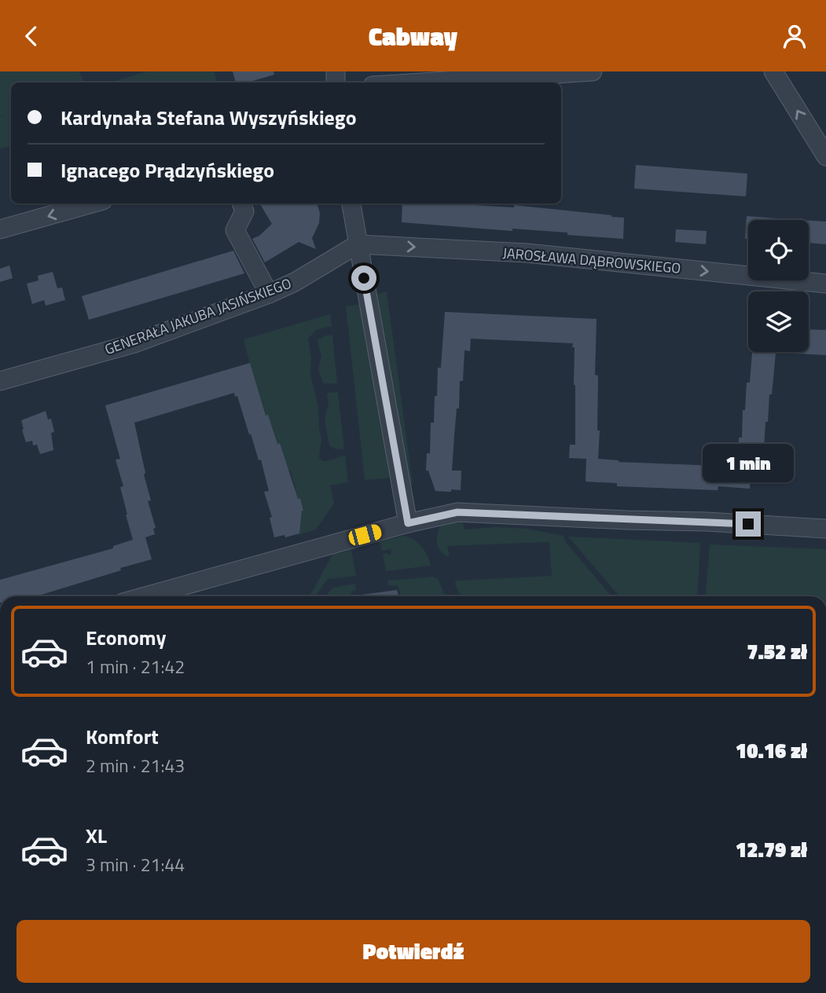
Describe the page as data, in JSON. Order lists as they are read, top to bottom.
{
  "streets": {
    "street": ["JAROSŁAWA DĄBROWSKIEGO", "GENERAŁA JAKUBA JASIŃSKIEGO"]
  },
  "crossings": [
    ["JAROSŁAWA DĄBROWSKIEGO", "GENERAŁA JAKUBA JASIŃSKIEGO"]
  ],
  "one_way": ["JAROSŁAWA DĄBROWSKIEGO"],
  "page": {
    "header": "Cabway",
    "banner": ["Kardynała Stefana Wyszyńskiego", "Ignacego Prądzyńskiego"],
    "bubble": "1 min",
    "list": [
      {
        "name": "Economy",
        "note": "1 min · 21:42",
        "value": "7.52 zł"
      },
      {
        "name": "Komfort",
        "note": "2 min · 21:43",
        "value": "10.16 zł"
      },
      {
        "name": "XL",
        "note": "3 min · 21:44",
        "value": "12.79 zł"
      }
    ],
    "buttons": "Potwierdź"
  }
}
